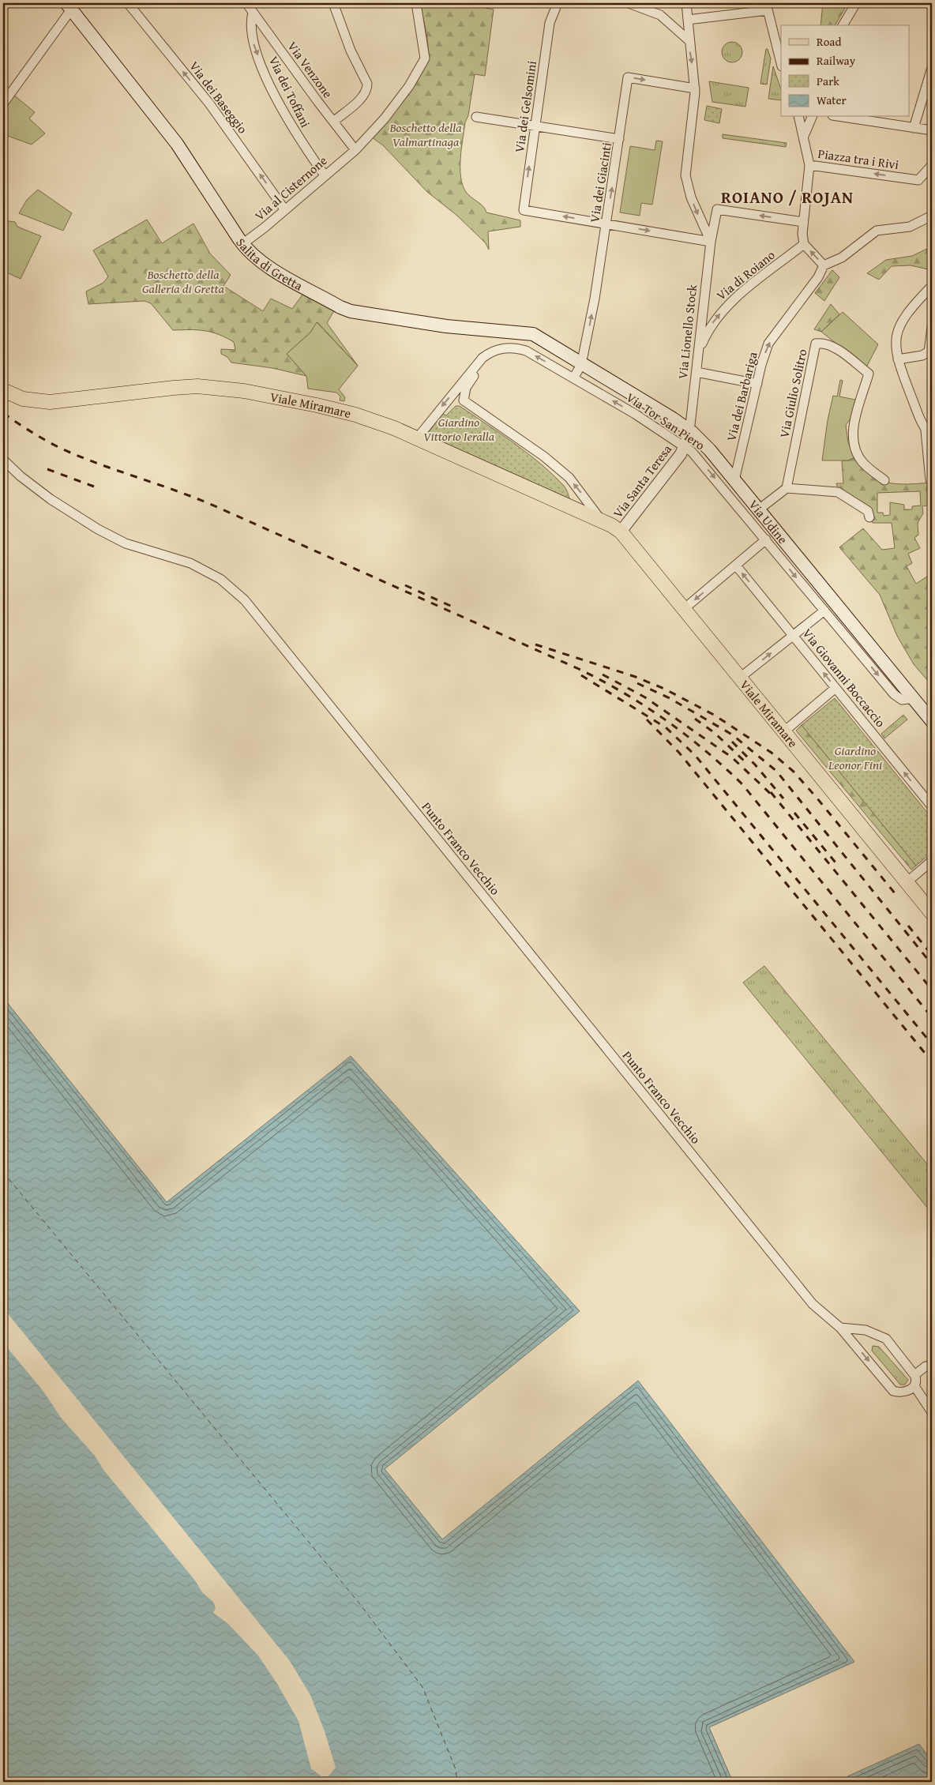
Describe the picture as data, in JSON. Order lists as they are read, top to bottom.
{
  "streets": {
    "main road": ["Salita di Gretta", "Viale Miramare", "Via Udine"],
    "street": [
      "Via Venzone",
      "Via dei Toffani",
      "Via dei Baseggio",
      "Via dei Gelsomini",
      "Piazza tra i Rivi",
      "Via dei Giacinti",
      "Via al Cisternone",
      "Via di Roiano",
      "Via Lionello Stock",
      "Via Giulio Solitro",
      "Via dei Barbariga",
      "Via Tor San Piero",
      "Via Santa Teresa",
      "Via Giovanni Boccaccio",
      "Punto Franco Vecchio"
    ]
  },
  "crossings": [
    ["Via Venzone", "Via dei Toffani"],
    ["Via Venzone", "Via al Cisternone"],
    ["Via dei Toffani", "Via al Cisternone"],
    ["Via dei Baseggio", "Via al Cisternone"],
    ["Via dei Gelsomini", "Via dei Giacinti"],
    ["Piazza tra i Rivi", "Via di Roiano"],
    ["Piazza tra i Rivi", "Via Lionello Stock"],
    ["Via dei Giacinti", "Salita di Gretta"],
    ["Via dei Giacinti", "Via Tor San Piero"],
    ["Via dei Giacinti", "Via Udine"],
    ["Via al Cisternone", "Salita di Gretta"],
    ["Salita di Gretta", "Via Udine"],
    ["Via di Roiano", "Via Lionello Stock"],
    ["Via dei Barbariga", "Via Udine"],
    ["Viale Miramare", "Via Tor San Piero"],
    ["Viale Miramare", "Via Santa Teresa"],
    ["Via Tor San Piero", "Via Santa Teresa"],
    ["Via Tor San Piero", "Via Udine"]
  ],
  "one_way": [
    "Via dei Toffani",
    "Via dei Baseggio",
    "Via dei Giacinti",
    "Via di Roiano",
    "Via dei Barbariga",
    "Via Giovanni Boccaccio"
  ],
  "districts": ["ROIANO / ROJAN"],
  "parks": [
    "Boschetto della Valmartinaga",
    "Boschetto della Galleria di Gretta",
    "Giardino Vittorio Ieralla",
    "Giardino Leonor Fini"
  ],
  "legend": [
    "Road",
    "Railway",
    "Park",
    "Water"
  ]
}
